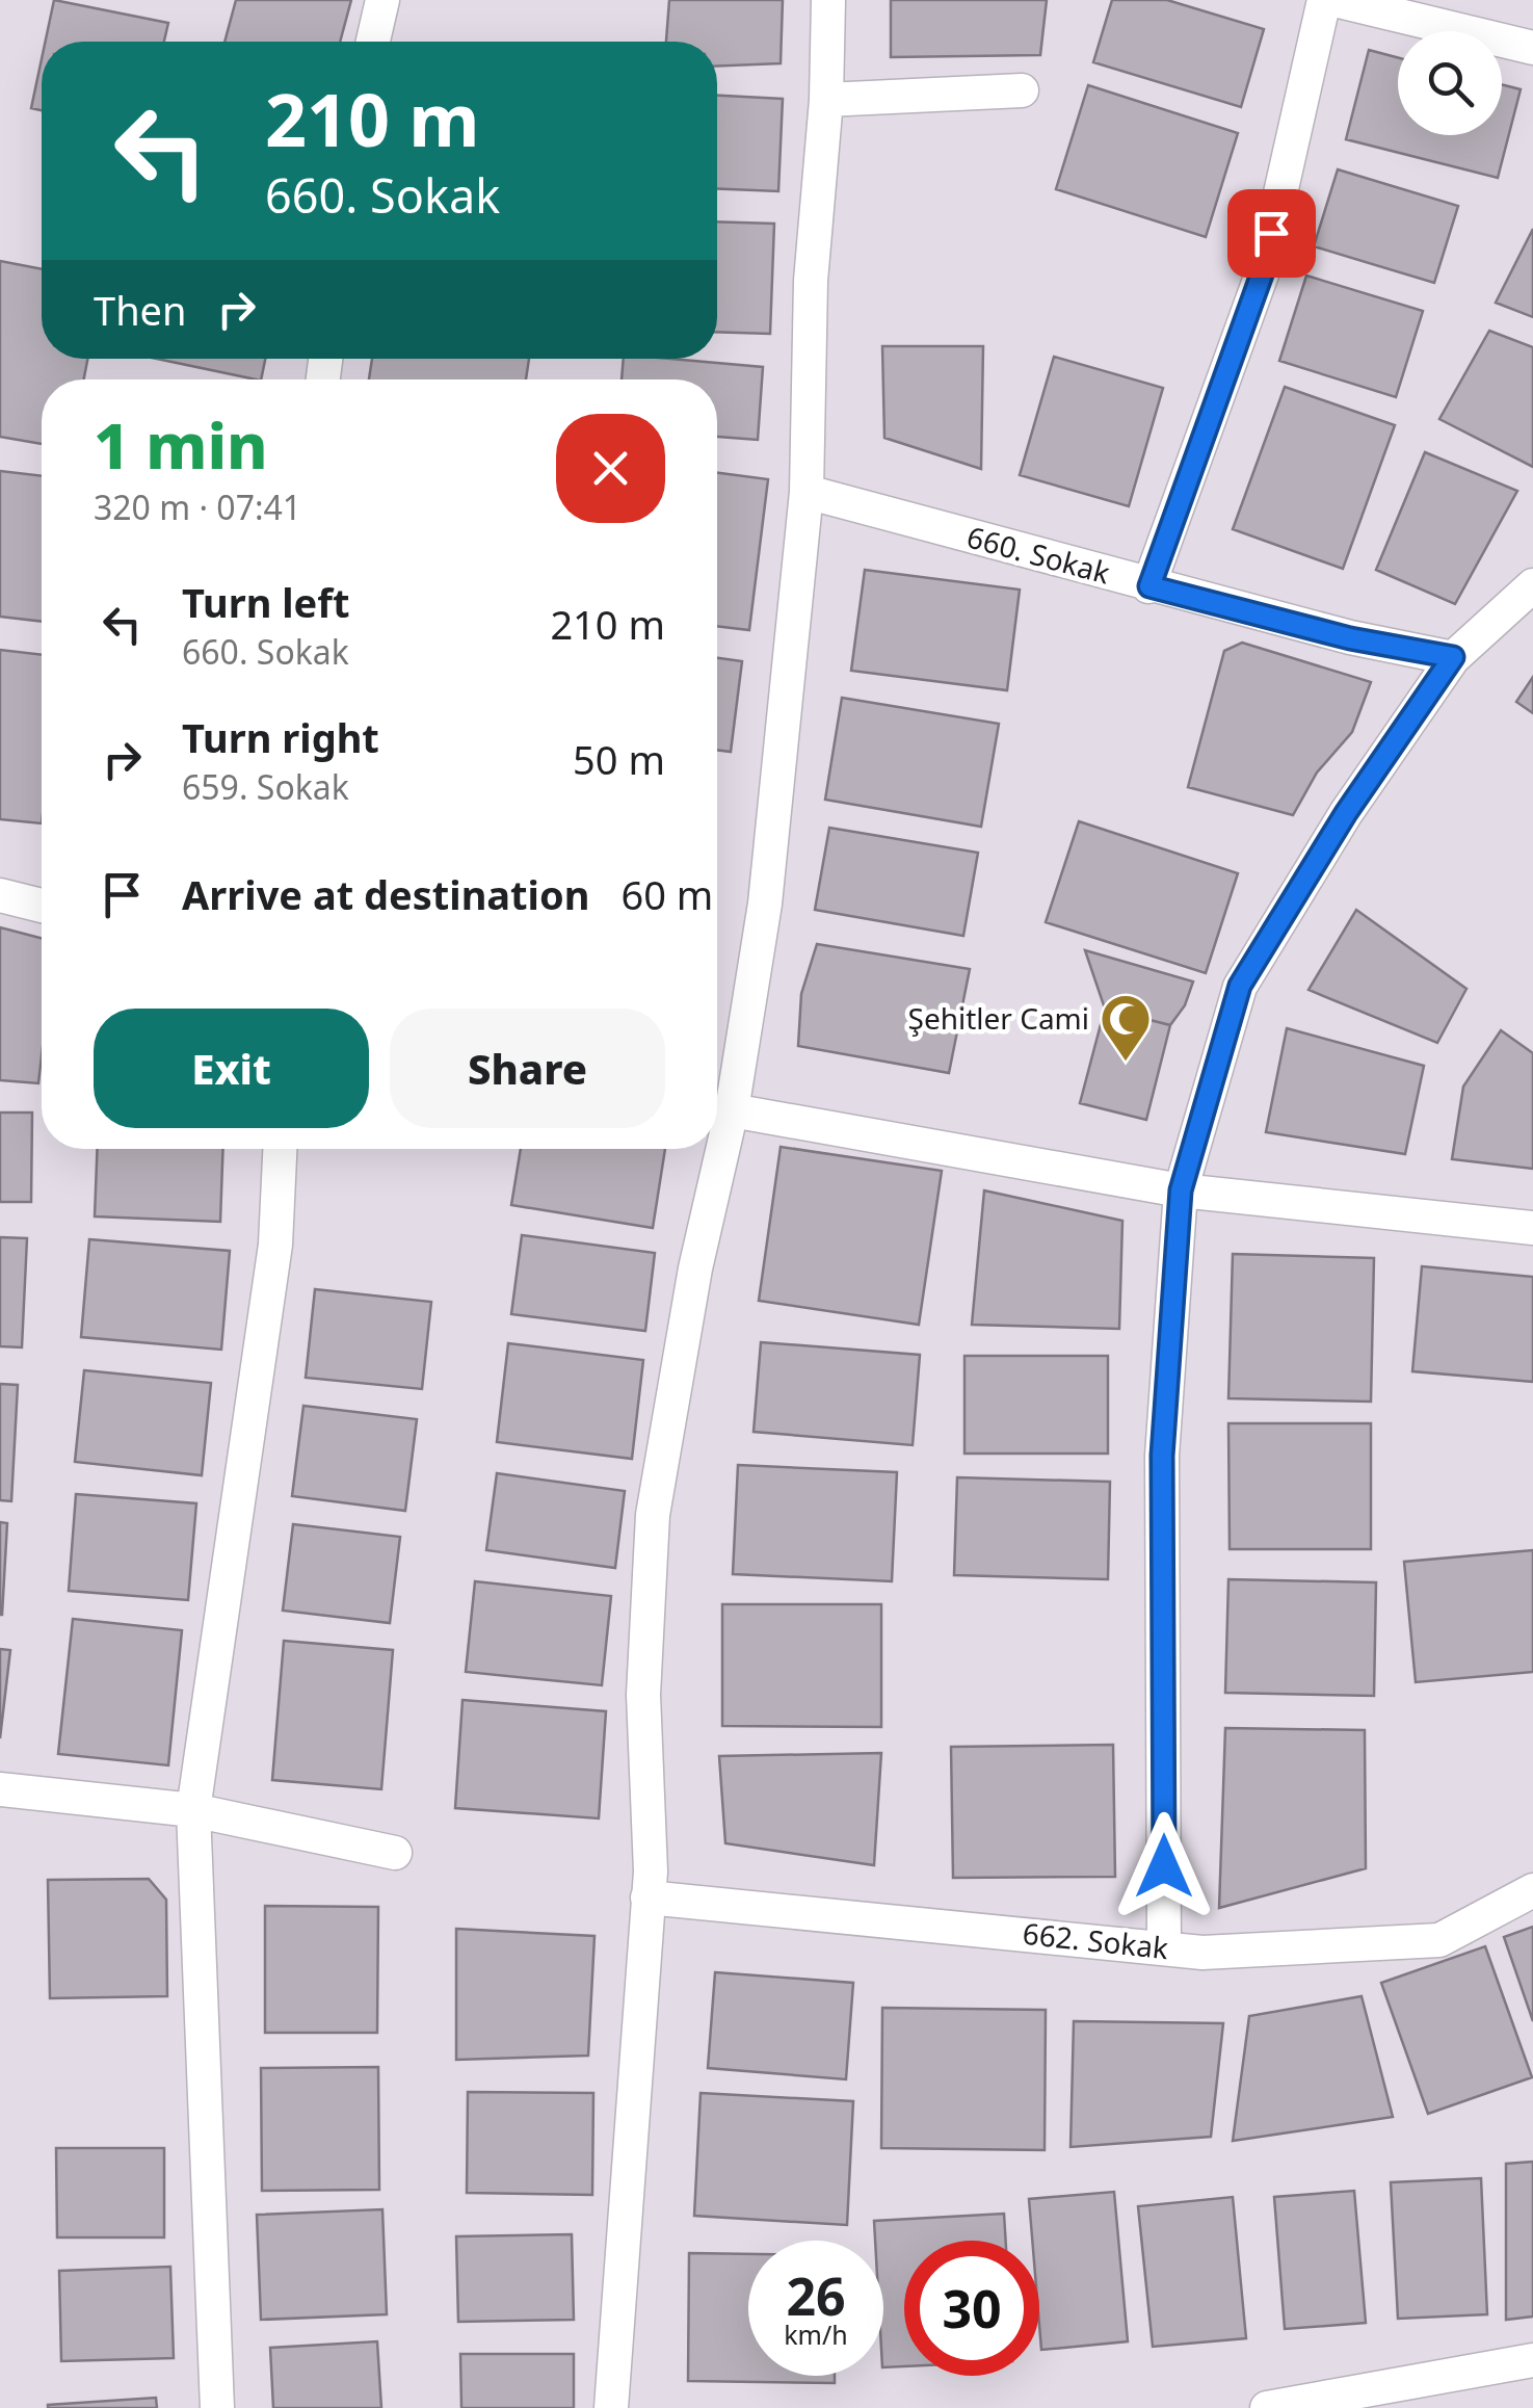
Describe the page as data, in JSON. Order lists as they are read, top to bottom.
{
  "streets": {
    "street": ["660. Sokak", "662. Sokak"]
  },
  "places": {
    "mosque": ["Şehitler Cami"]
  },
  "page": {
    "turn": ["210 m", "660. Sokak"],
    "then": "Then",
    "heading": ["1 min", "320 m · 07:41"],
    "list": [
      {
        "name": "Turn left",
        "note": "660. Sokak",
        "value": "210 m"
      },
      {
        "name": "Turn right",
        "note": "659. Sokak",
        "value": "50 m"
      },
      {
        "name": "Arrive at destination",
        "value": "60 m"
      }
    ],
    "buttons": ["Exit", "Share"],
    "speed": "26 km/h",
    "limit": "30"
  }
}
